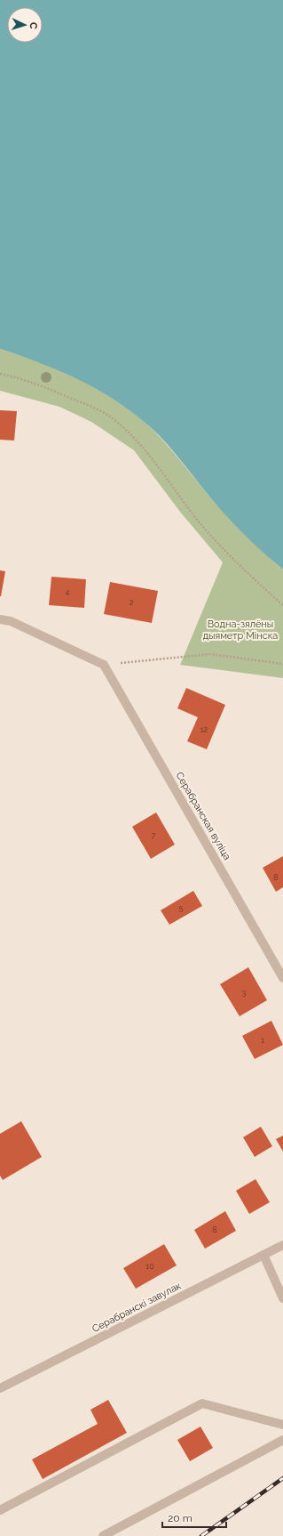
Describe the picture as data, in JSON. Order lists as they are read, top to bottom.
{
  "streets": {
    "street": ["Серабранская вуліца", "Серабранскі завулак"]
  },
  "parks": ["Водна-зялёны дыяметр Мінска"],
  "house_numbers": [
    "4",
    "2",
    "12",
    "7",
    "8",
    "5",
    "3",
    "1",
    "8",
    "10"
  ],
  "scale_bar": "20 m",
  "north": "right"
}
